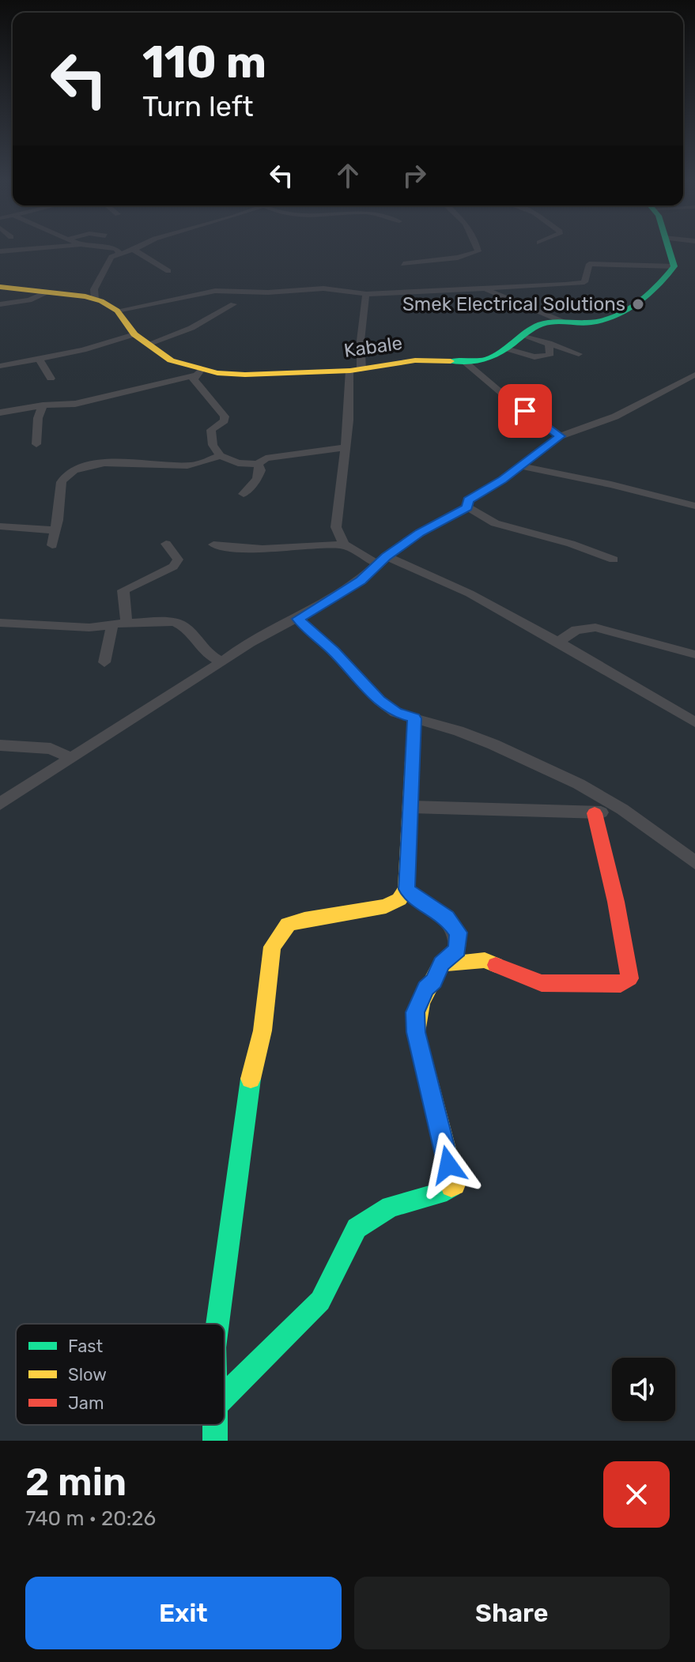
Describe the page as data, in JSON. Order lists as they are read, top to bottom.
{
  "streets": {
    "street": ["Kabale"]
  },
  "places": ["Smek Electrical Solutions"],
  "legend": ["Fast", "Slow", "Jam"],
  "page": {
    "turn": ["110 m", "Turn left"],
    "heading": ["2 min", "740 m · 20:26"],
    "buttons": ["Exit", "Share"]
  }
}
